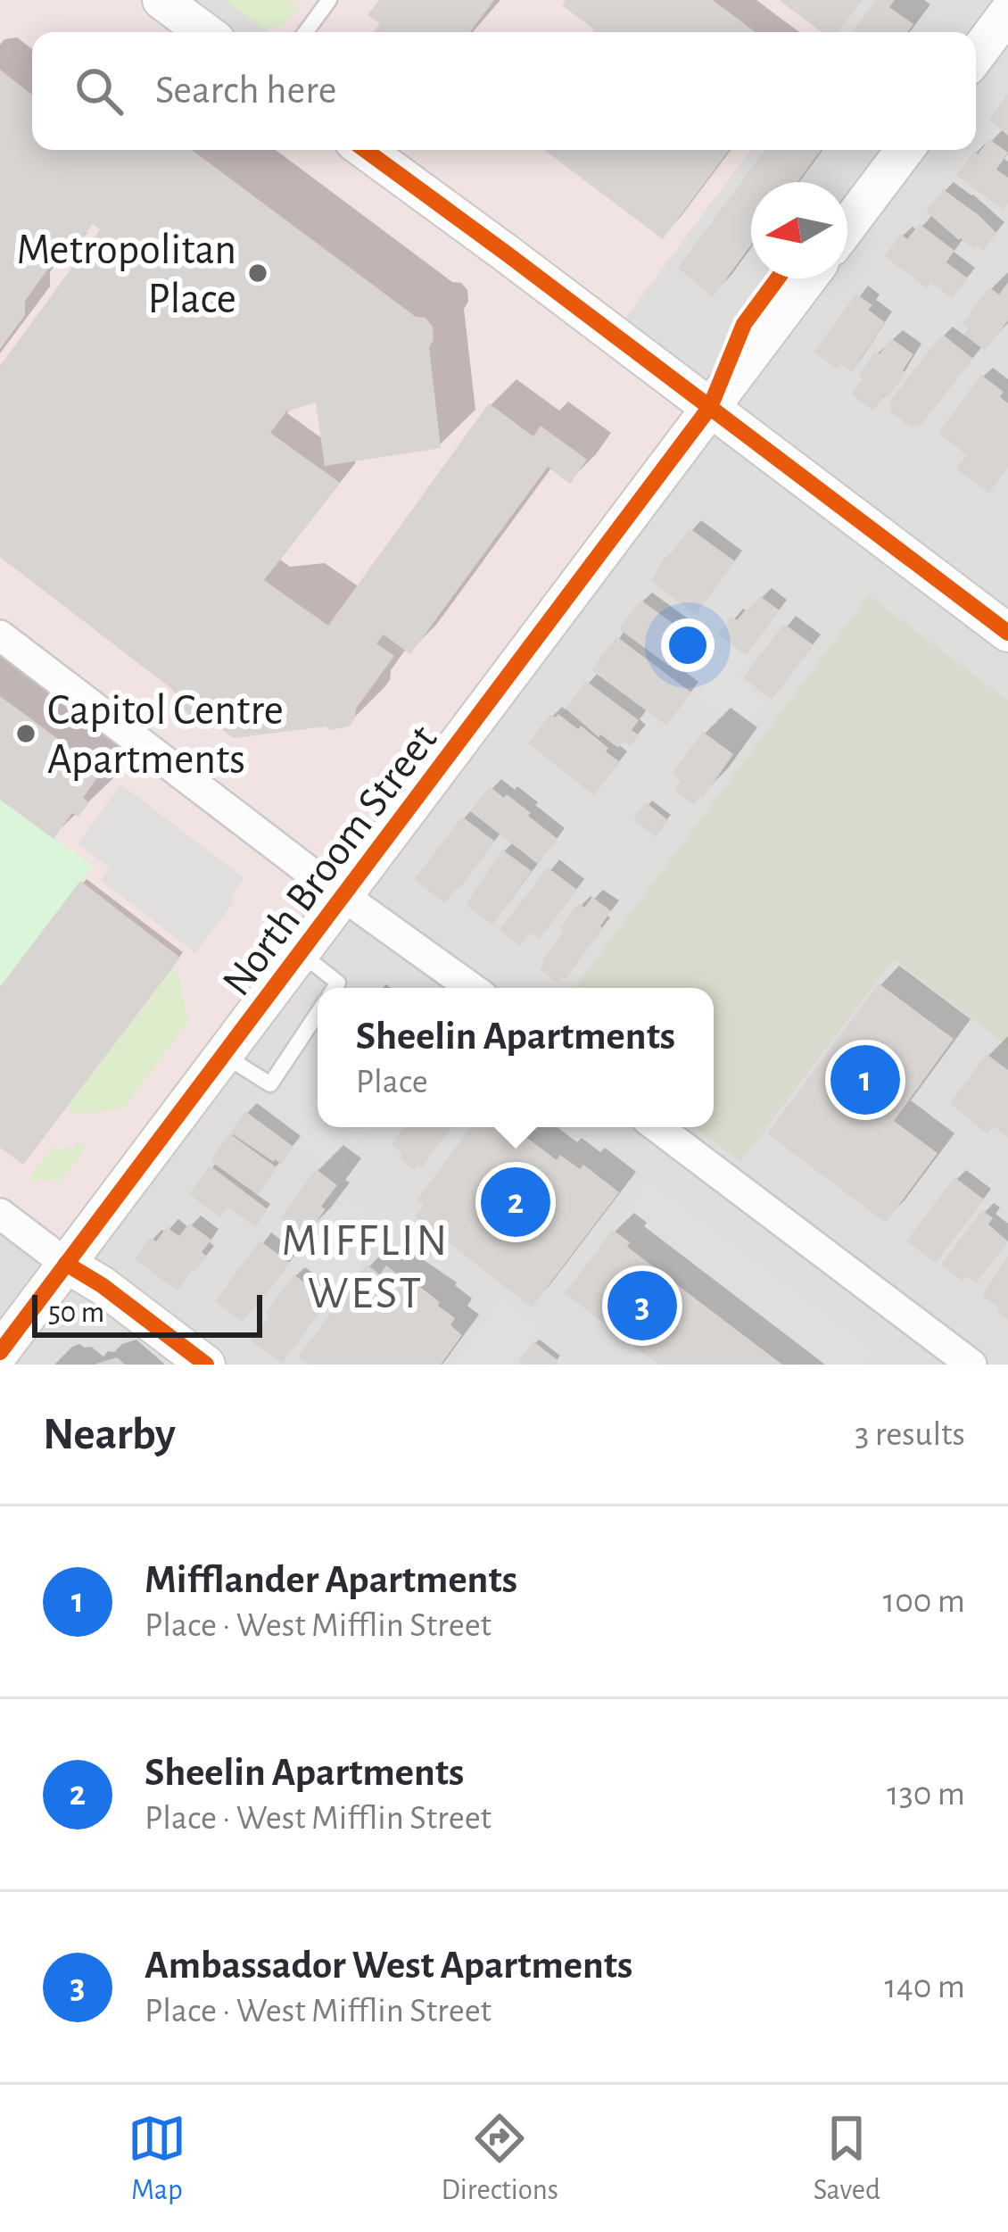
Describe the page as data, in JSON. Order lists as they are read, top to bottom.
{
  "streets": {
    "street": ["North Broom Street"]
  },
  "districts": ["MIFFLIN WEST"],
  "places": ["Metropolitan Place", "Capitol Centre Apartments"],
  "scale_bar": "50 m",
  "north": "left",
  "page": {
    "search": "Search here",
    "popup": ["Sheelin Apartments", "Place"],
    "pins": ["1", "2", "3"],
    "scale": "50 m",
    "heading": ["Nearby", "3 results"],
    "list": [
      {
        "mark": "1",
        "name": "Mifflander Apartments",
        "note": "Place · West Mifflin Street",
        "value": "100 m"
      },
      {
        "mark": "2",
        "name": "Sheelin Apartments",
        "note": "Place · West Mifflin Street",
        "value": "130 m"
      },
      {
        "mark": "3",
        "name": "Ambassador West Apartments",
        "note": "Place · West Mifflin Street",
        "value": "140 m"
      }
    ],
    "nav": ["Map", "Directions", "Saved"]
  }
}
